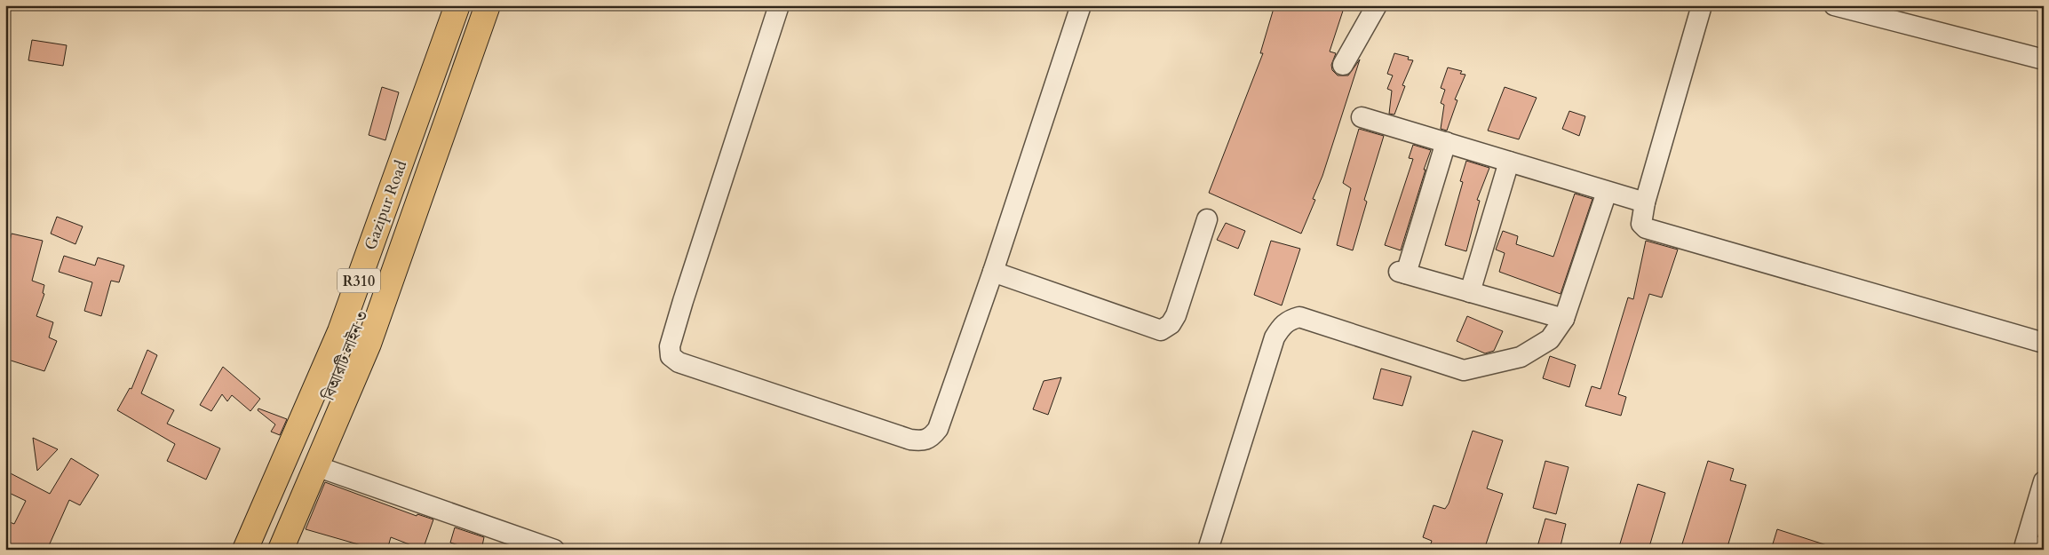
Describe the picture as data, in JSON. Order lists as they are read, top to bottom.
{
  "streets": {
    "main road": ["Gazipur Road", "R310", "বিআরটি লাইন ৩"]
  }
}
